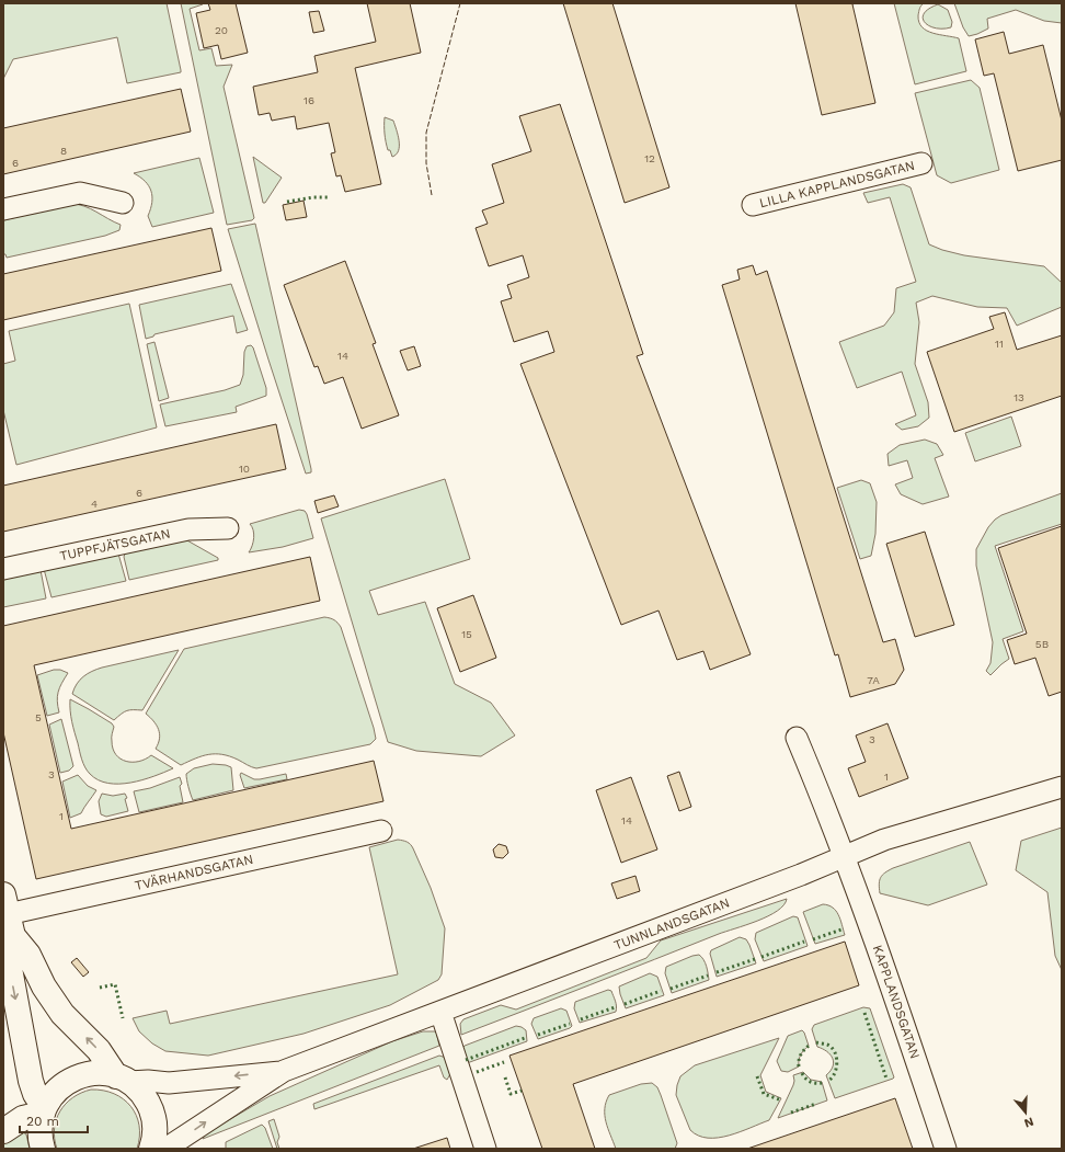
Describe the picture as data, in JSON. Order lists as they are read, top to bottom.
{
  "streets": {
    "street": [
      "LILLA KAPPLANDSGATAN",
      "TUPPFJÄTSGATAN",
      "TVÄRHANDSGATAN",
      "TUNNLANDSGATAN",
      "KAPPLANDSGATAN"
    ]
  },
  "crossings": [
    ["TUNNLANDSGATAN", "KAPPLANDSGATAN"]
  ],
  "house_numbers": [
    "20",
    "16",
    "8",
    "12",
    "6",
    "11",
    "14",
    "13",
    "10",
    "6",
    "4",
    "15",
    "5B",
    "7A",
    "5",
    "3",
    "3",
    "1",
    "1",
    "14"
  ],
  "scale_bar": "20 m",
  "north": "bottom"
}
